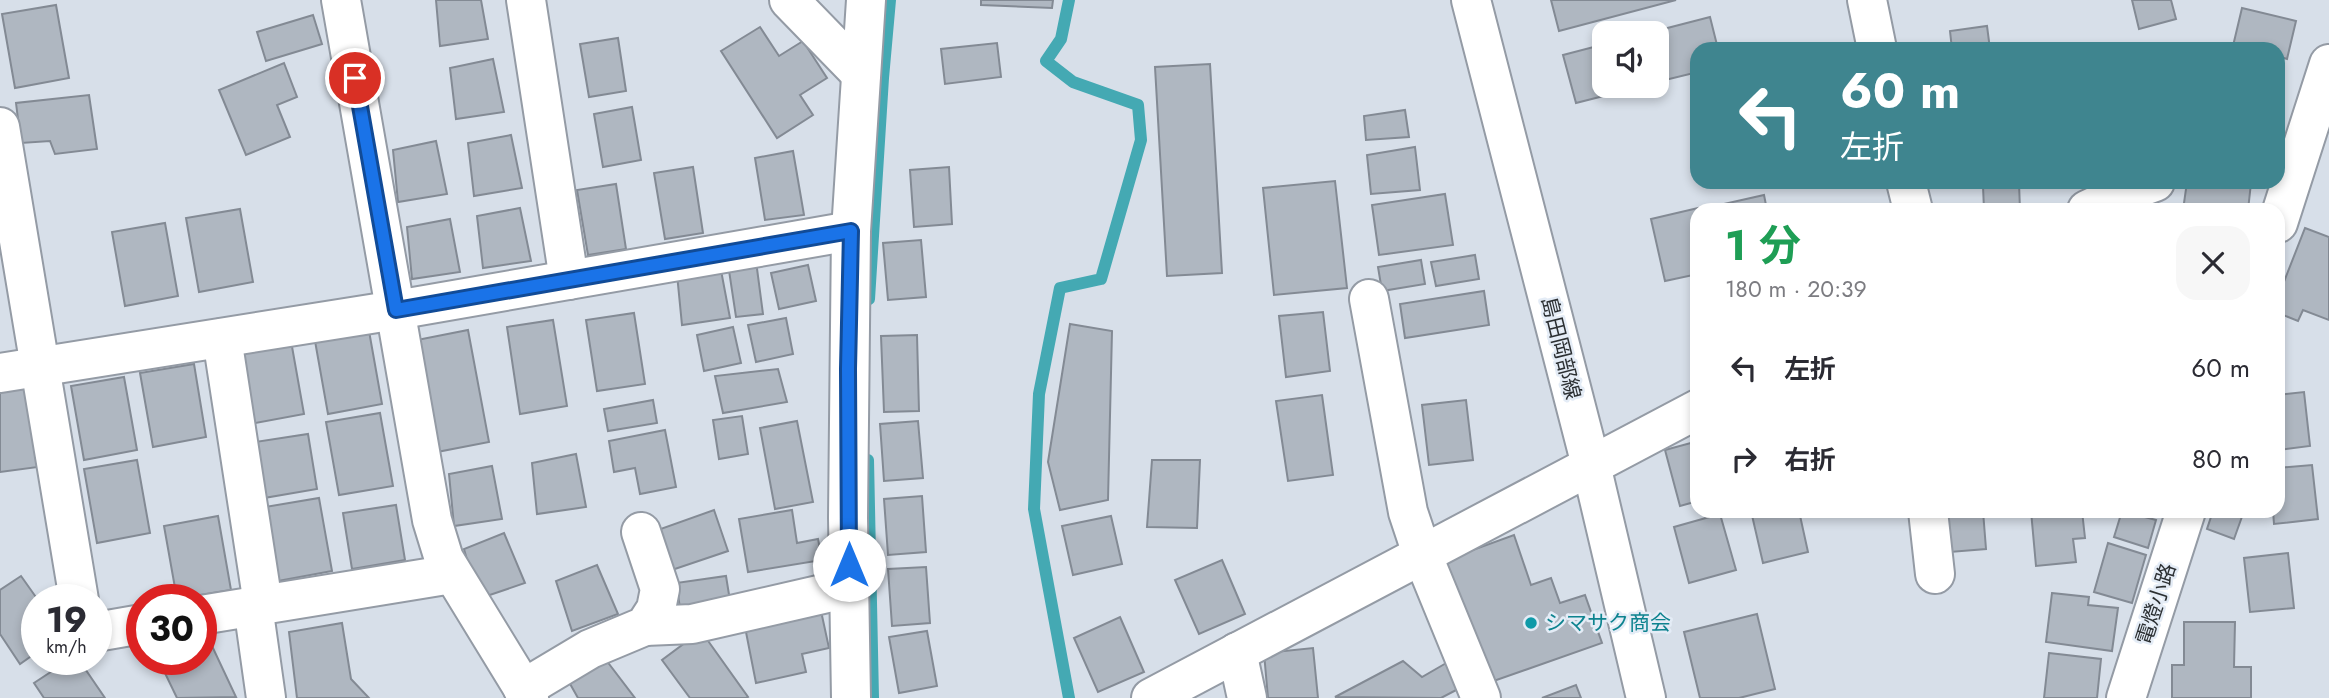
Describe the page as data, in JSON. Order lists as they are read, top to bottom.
{
  "streets": {
    "street": ["島田岡部線", "電燈小路"]
  },
  "places": ["シマサク商会"],
  "page": {
    "turn": ["60 m", "左折"],
    "heading": ["1 分", "180 m · 20:39"],
    "list": [
      {
        "name": "左折",
        "value": "60 m"
      },
      {
        "name": "右折",
        "value": "80 m"
      }
    ],
    "speed": "19 km/h",
    "limit": "30"
  }
}
